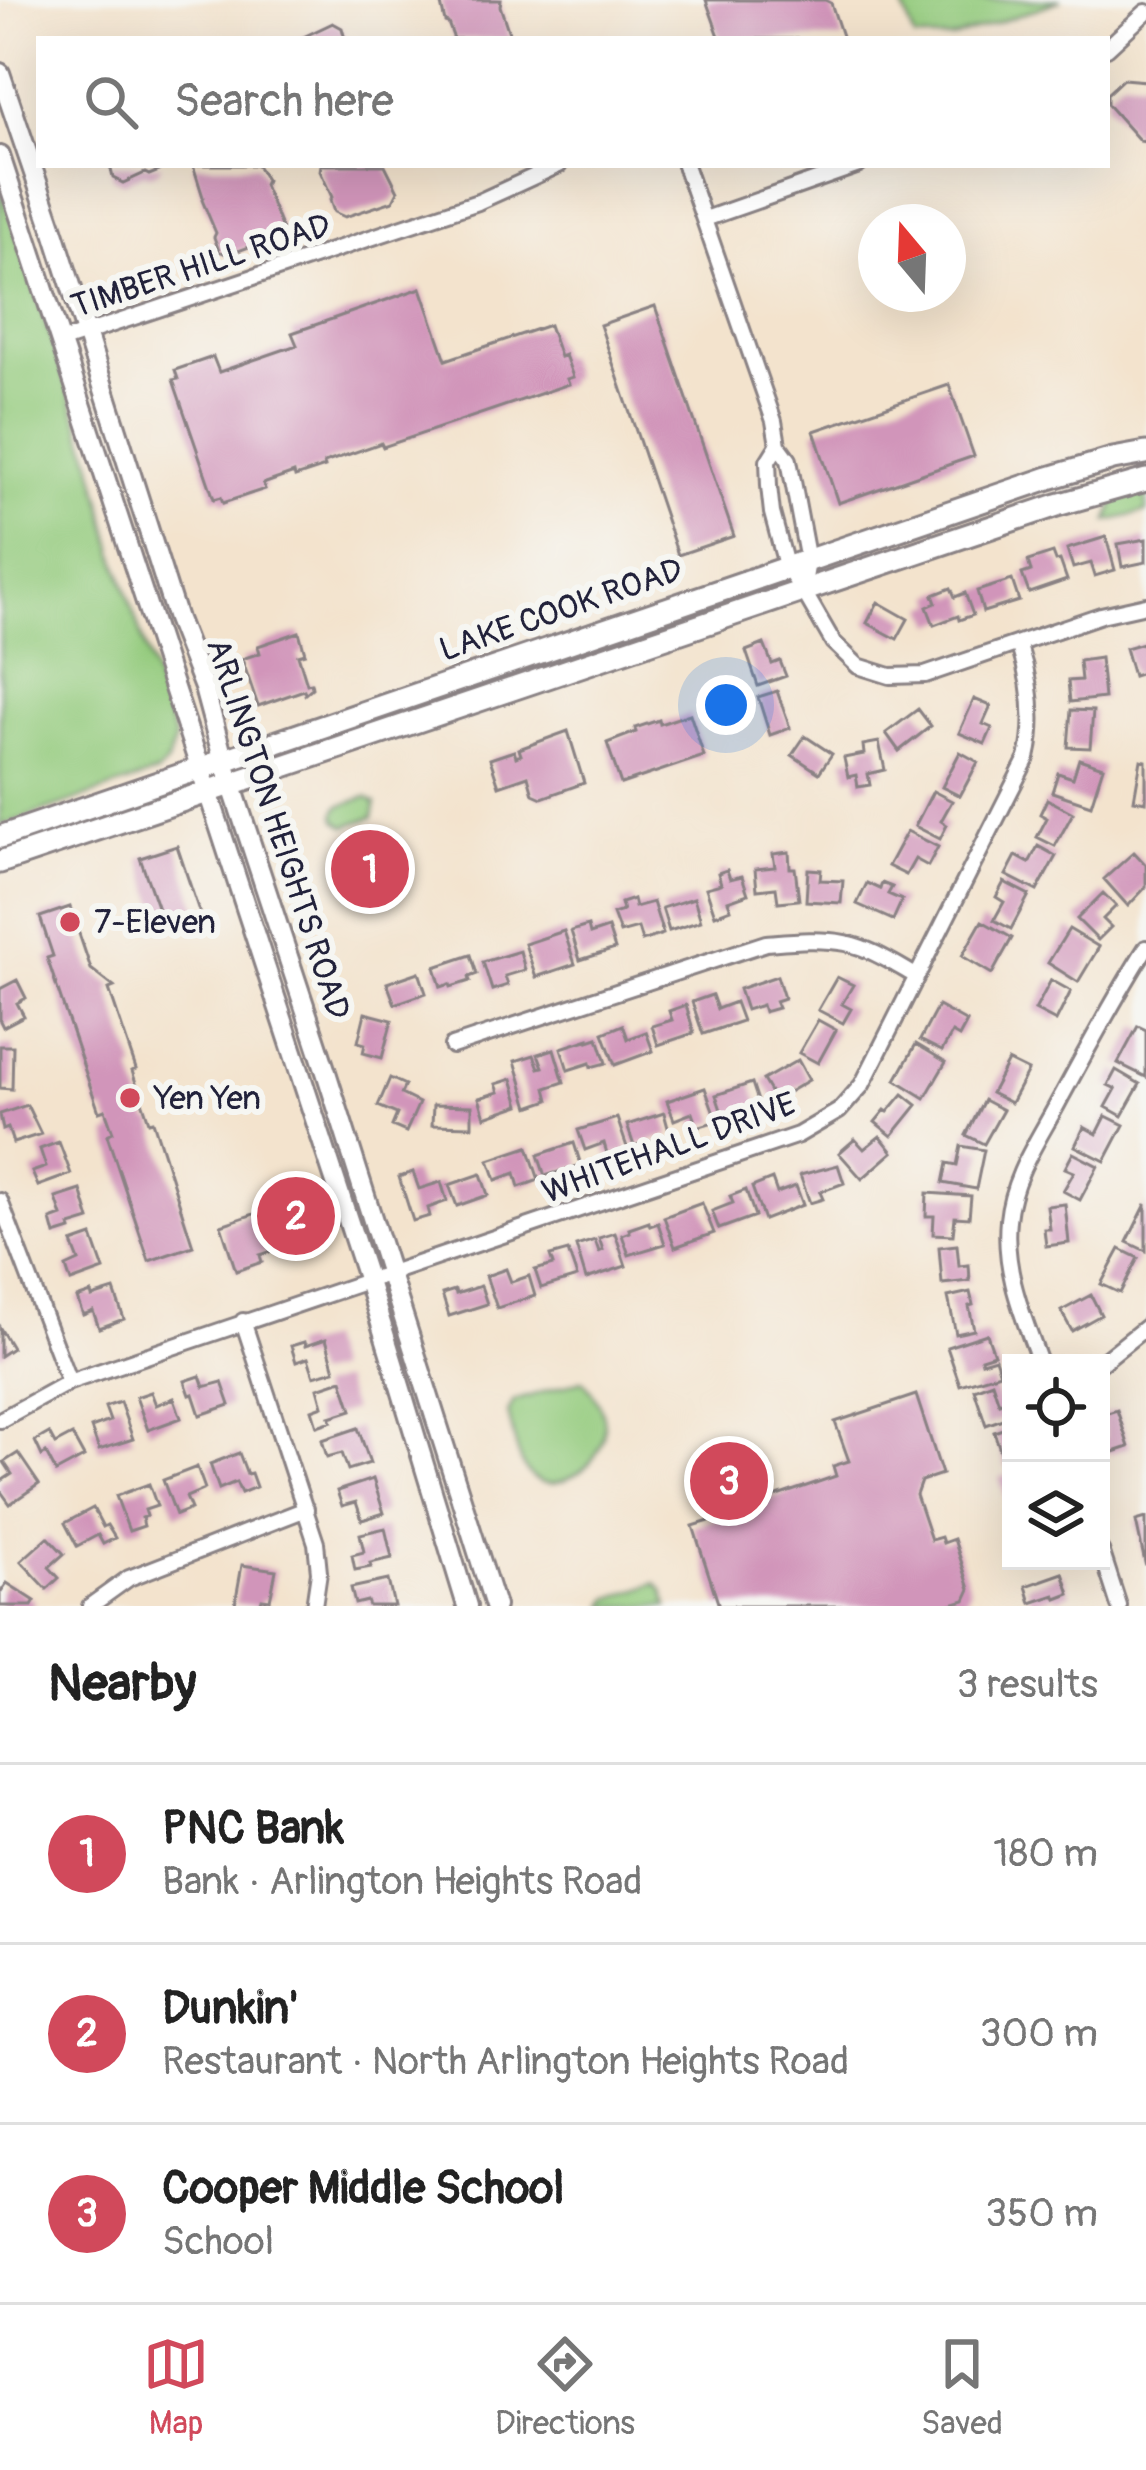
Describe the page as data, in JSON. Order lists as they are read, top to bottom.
{
  "streets": {
    "main road": ["LAKE COOK ROAD", "ARLINGTON HEIGHTS ROAD"],
    "street": ["TIMBER HILL ROAD", "WHITEHALL DRIVE"]
  },
  "crossings": [
    ["TIMBER HILL ROAD", "ARLINGTON HEIGHTS ROAD"],
    ["LAKE COOK ROAD", "ARLINGTON HEIGHTS ROAD"],
    ["ARLINGTON HEIGHTS ROAD", "WHITEHALL DRIVE"]
  ],
  "places": ["7-Eleven", "Yen Yen"],
  "north": "top",
  "page": {
    "search": "Search here",
    "pins": ["1", "2", "3"],
    "heading": ["Nearby", "3 results"],
    "list": [
      {
        "mark": "1",
        "name": "PNC Bank",
        "note": "Bank · Arlington Heights Road",
        "value": "180 m"
      },
      {
        "mark": "2",
        "name": "Dunkin'",
        "note": "Restaurant · North Arlington Heights Road",
        "value": "300 m"
      },
      {
        "mark": "3",
        "name": "Cooper Middle School",
        "note": "School",
        "value": "350 m"
      }
    ],
    "nav": ["Map", "Directions", "Saved"]
  }
}
